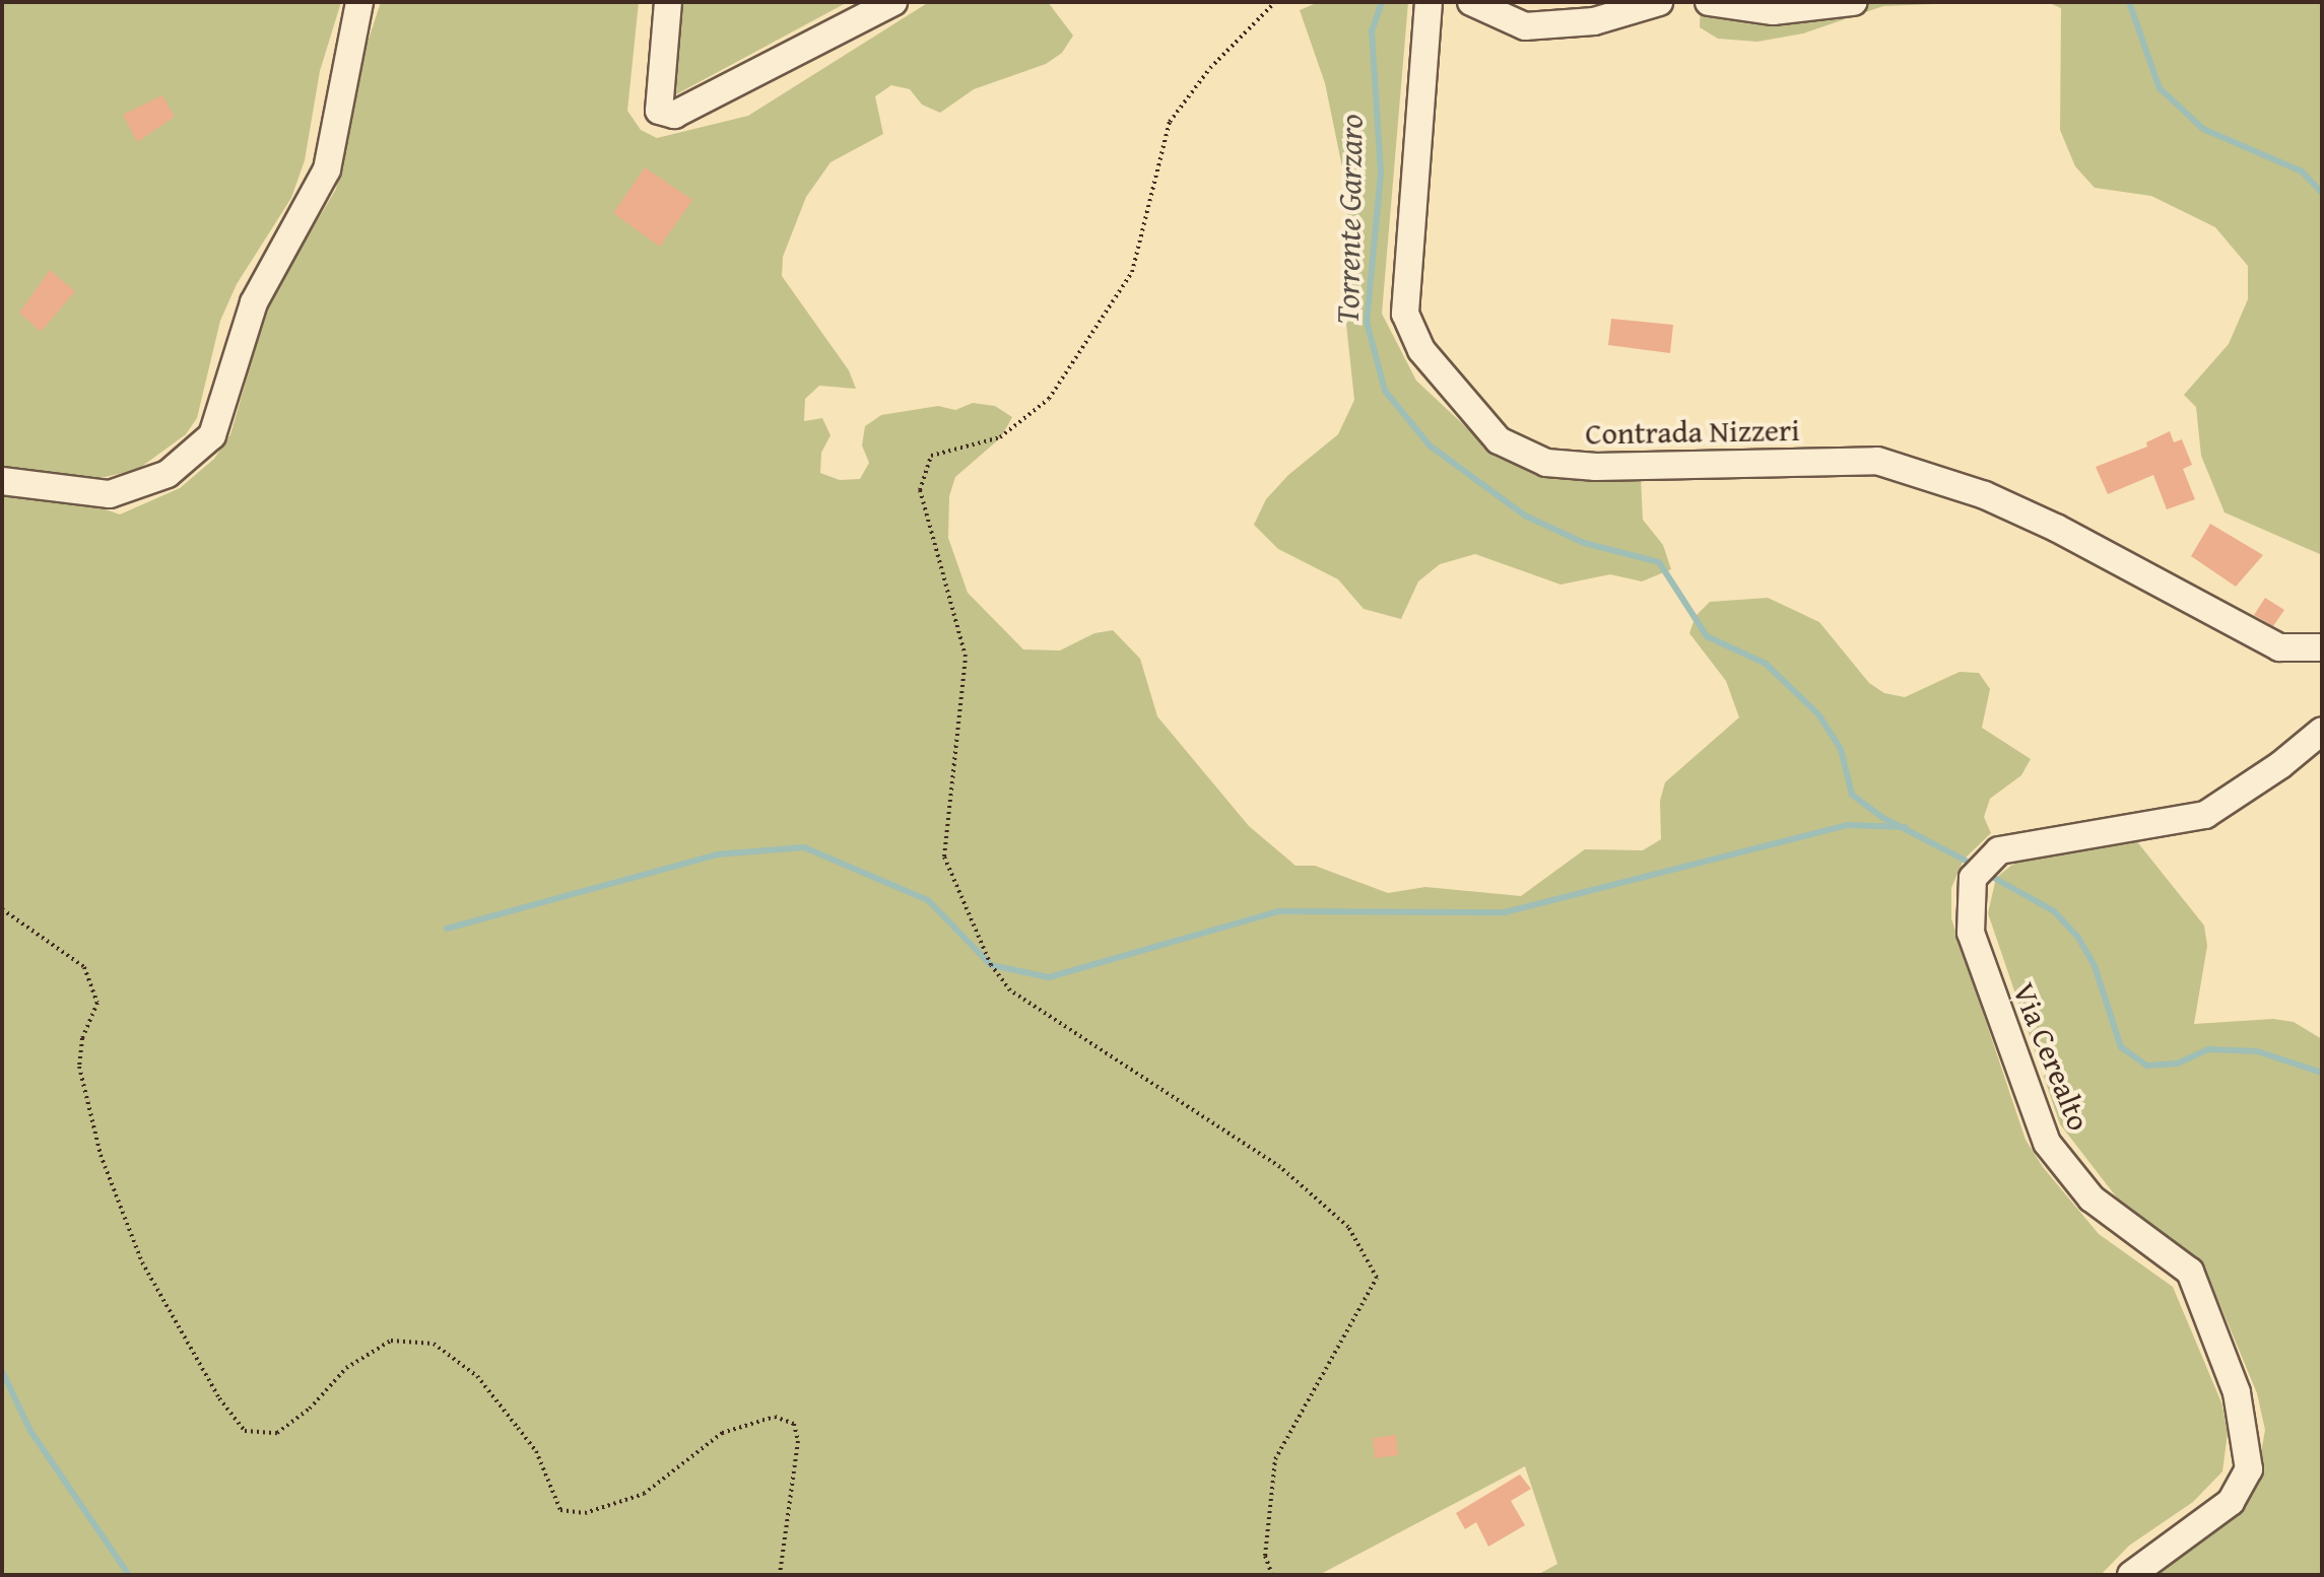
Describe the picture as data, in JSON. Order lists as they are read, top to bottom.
{
  "streets": {
    "street": ["Contrada Nizzeri", "Via Cerealto"]
  },
  "water": ["Torrente Garzaro"]
}
